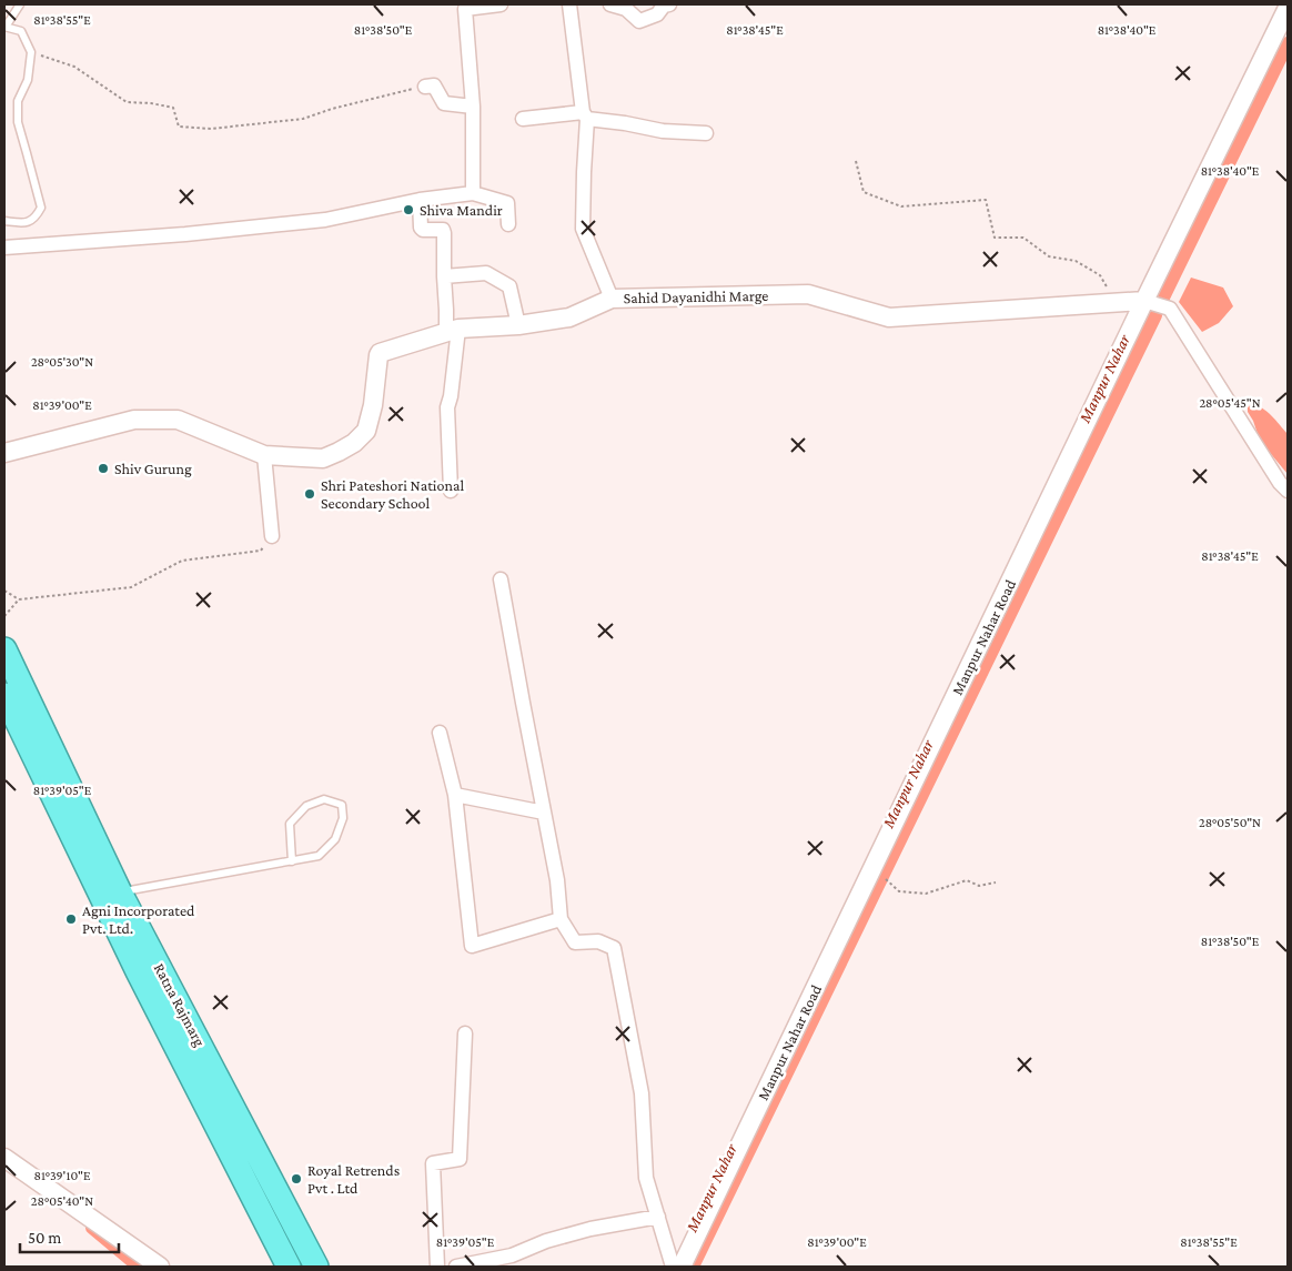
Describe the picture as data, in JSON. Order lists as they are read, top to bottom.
{
  "streets": {
    "highway": ["Ratna Rajmarg"],
    "street": ["Sahid Dayanidhi Marge", "Manpur Nahar Road"]
  },
  "crossings": [
    ["Sahid Dayanidhi Marge", "Manpur Nahar Road"]
  ],
  "water": ["Manpur Nahar"],
  "places": [
    "Shiva Mandir",
    "Shiv Gurung",
    "Shri Pateshori National Secondary School",
    "Agni Incorporated Pvt. Ltd.",
    "Royal Retrends Pvt . Ltd"
  ],
  "scale_bar": "50 m",
  "coordinates": [
    "81°38'55\"E",
    "81°38'50\"E",
    "81°38'45\"E",
    "81°38'40\"E",
    "28°05'30\"N",
    "28°05'45\"N",
    "81°39'00\"E",
    "81°39'05\"E",
    "28°05'50\"N",
    "81°39'10\"E",
    "28°05'40\"N"
  ]
}
